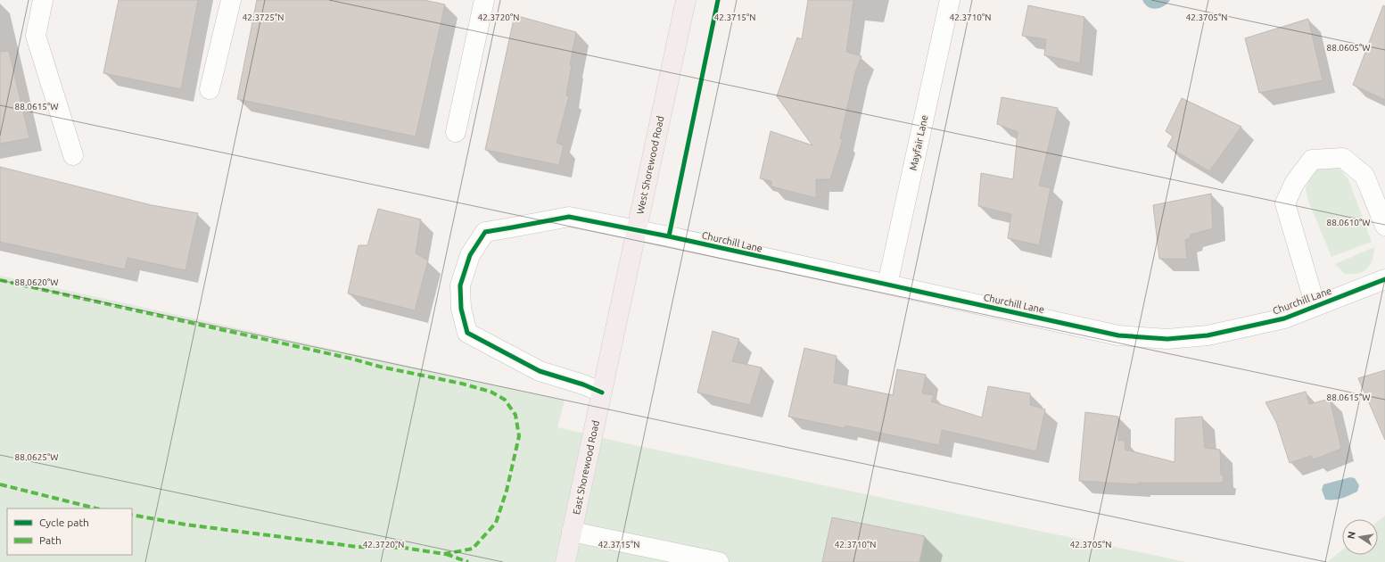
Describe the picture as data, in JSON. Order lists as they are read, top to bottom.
{
  "streets": {
    "main road": ["West Shorewood Road", "East Shorewood Road"],
    "street": ["Mayfair Lane", "Churchill Lane"]
  },
  "crossings": [
    ["Mayfair Lane", "Churchill Lane"],
    ["West Shorewood Road", "Churchill Lane"],
    ["West Shorewood Road", "East Shorewood Road"],
    ["Churchill Lane", "East Shorewood Road"]
  ],
  "legend": ["Cycle path", "Path"],
  "north": "left",
  "coordinates": [
    "42.3725°N",
    "42.3720°N",
    "42.3715°N",
    "42.3710°N",
    "42.3705°N",
    "88.0605°W",
    "88.0615°W",
    "88.0610°W",
    "88.0620°W",
    "88.0625°W"
  ]
}
